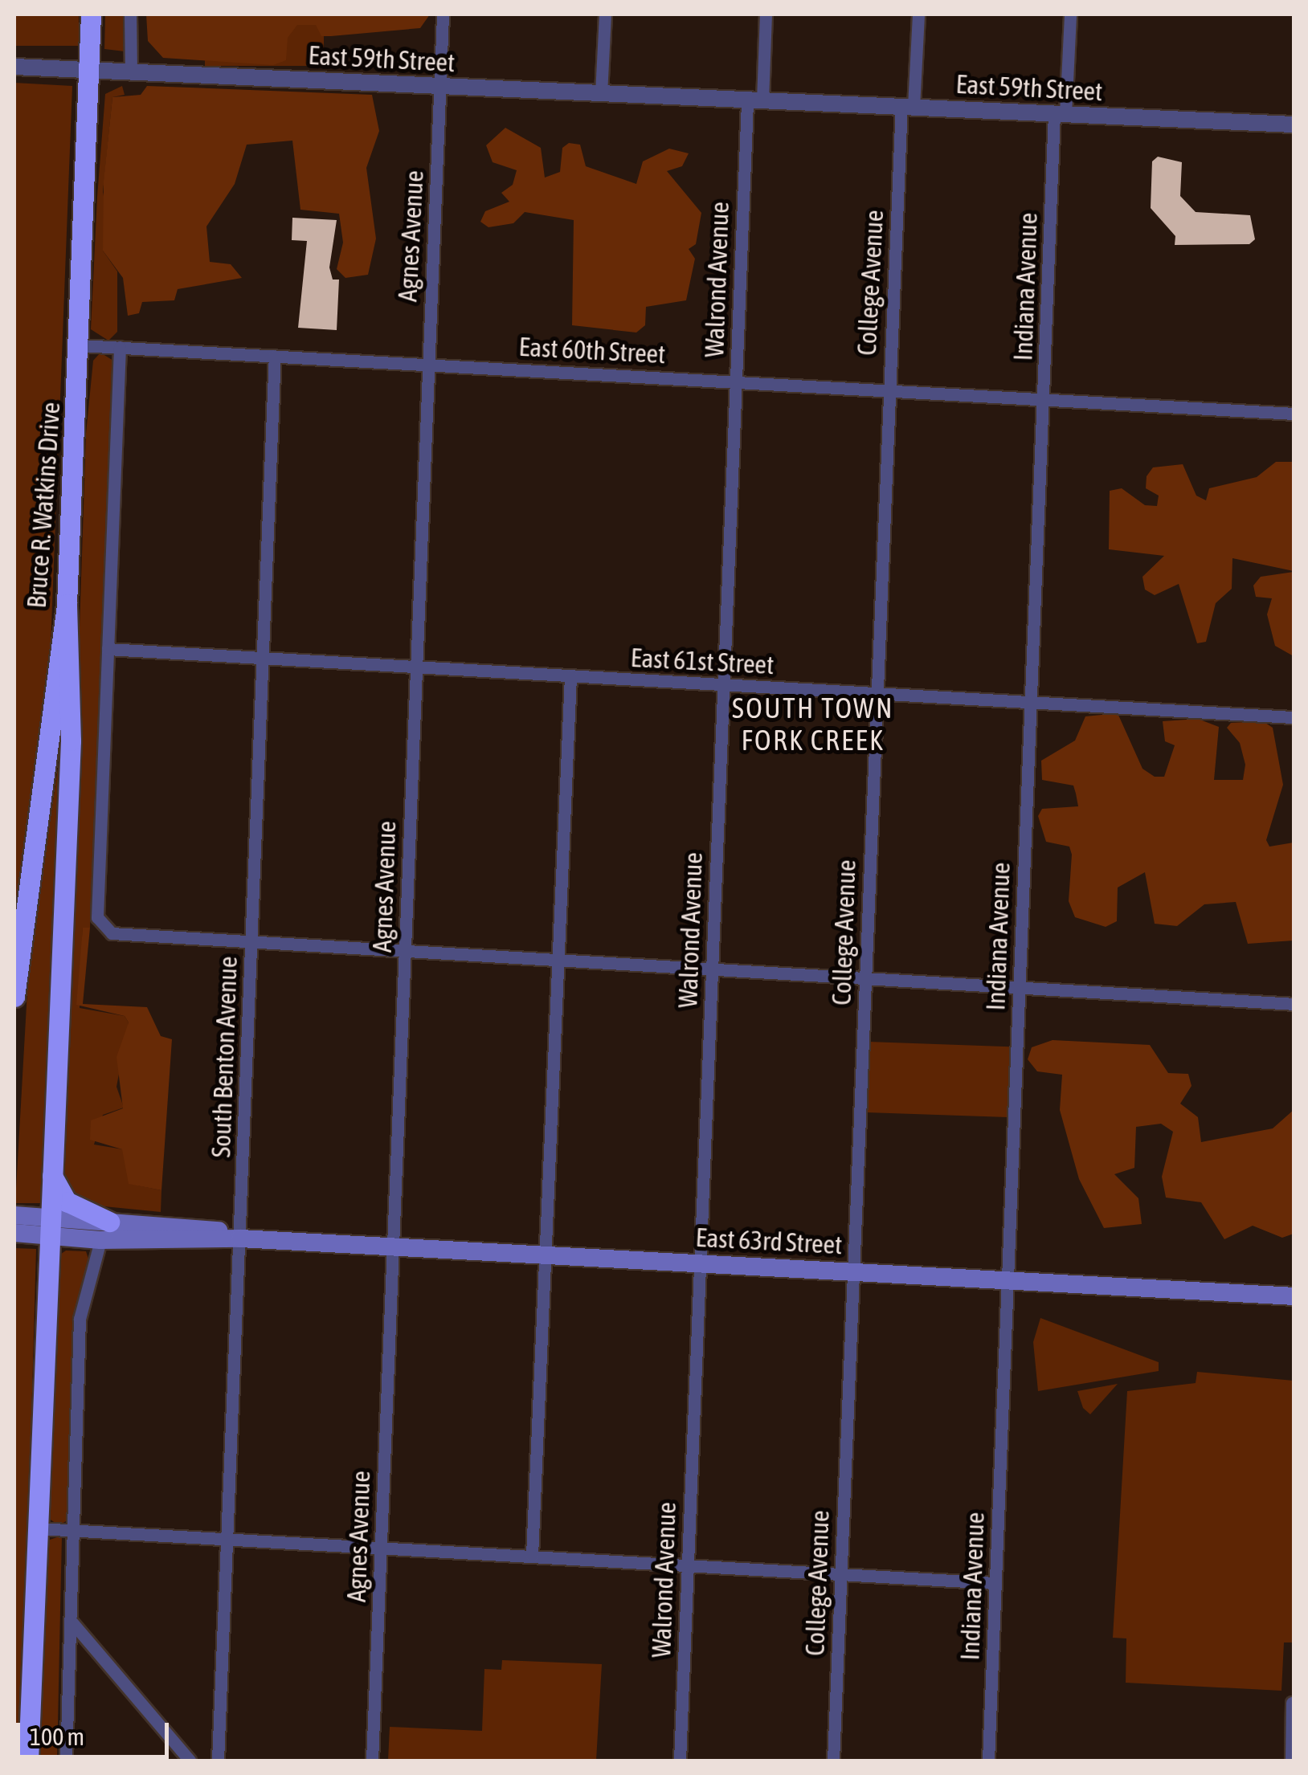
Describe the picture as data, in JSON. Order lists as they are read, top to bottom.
{
  "streets": {
    "highway": ["Bruce R. Watkins Drive"],
    "main road": ["East 63rd Street"],
    "street": [
      "East 59th Street",
      "Agnes Avenue",
      "Walrond Avenue",
      "College Avenue",
      "Indiana Avenue",
      "East 60th Street",
      "East 61st Street",
      "South Benton Avenue"
    ]
  },
  "crossings": [
    ["East 59th Street", "Agnes Avenue"],
    ["East 59th Street", "Walrond Avenue"],
    ["East 59th Street", "College Avenue"],
    ["East 59th Street", "Indiana Avenue"],
    ["East 59th Street", "Bruce R. Watkins Drive"],
    ["Agnes Avenue", "East 60th Street"],
    ["Agnes Avenue", "East 61st Street"],
    ["Agnes Avenue", "East 63rd Street"],
    ["Walrond Avenue", "East 60th Street"],
    ["Walrond Avenue", "East 61st Street"],
    ["Walrond Avenue", "East 63rd Street"],
    ["College Avenue", "East 60th Street"],
    ["College Avenue", "East 61st Street"],
    ["College Avenue", "East 63rd Street"],
    ["Indiana Avenue", "East 60th Street"],
    ["Indiana Avenue", "East 61st Street"],
    ["Indiana Avenue", "East 63rd Street"],
    ["East 60th Street", "Bruce R. Watkins Drive"],
    ["East 60th Street", "South Benton Avenue"],
    ["East 61st Street", "South Benton Avenue"],
    ["South Benton Avenue", "East 63rd Street"]
  ],
  "districts": ["SOUTH TOWN FORK CREEK"],
  "scale_bar": "100 m"
}
